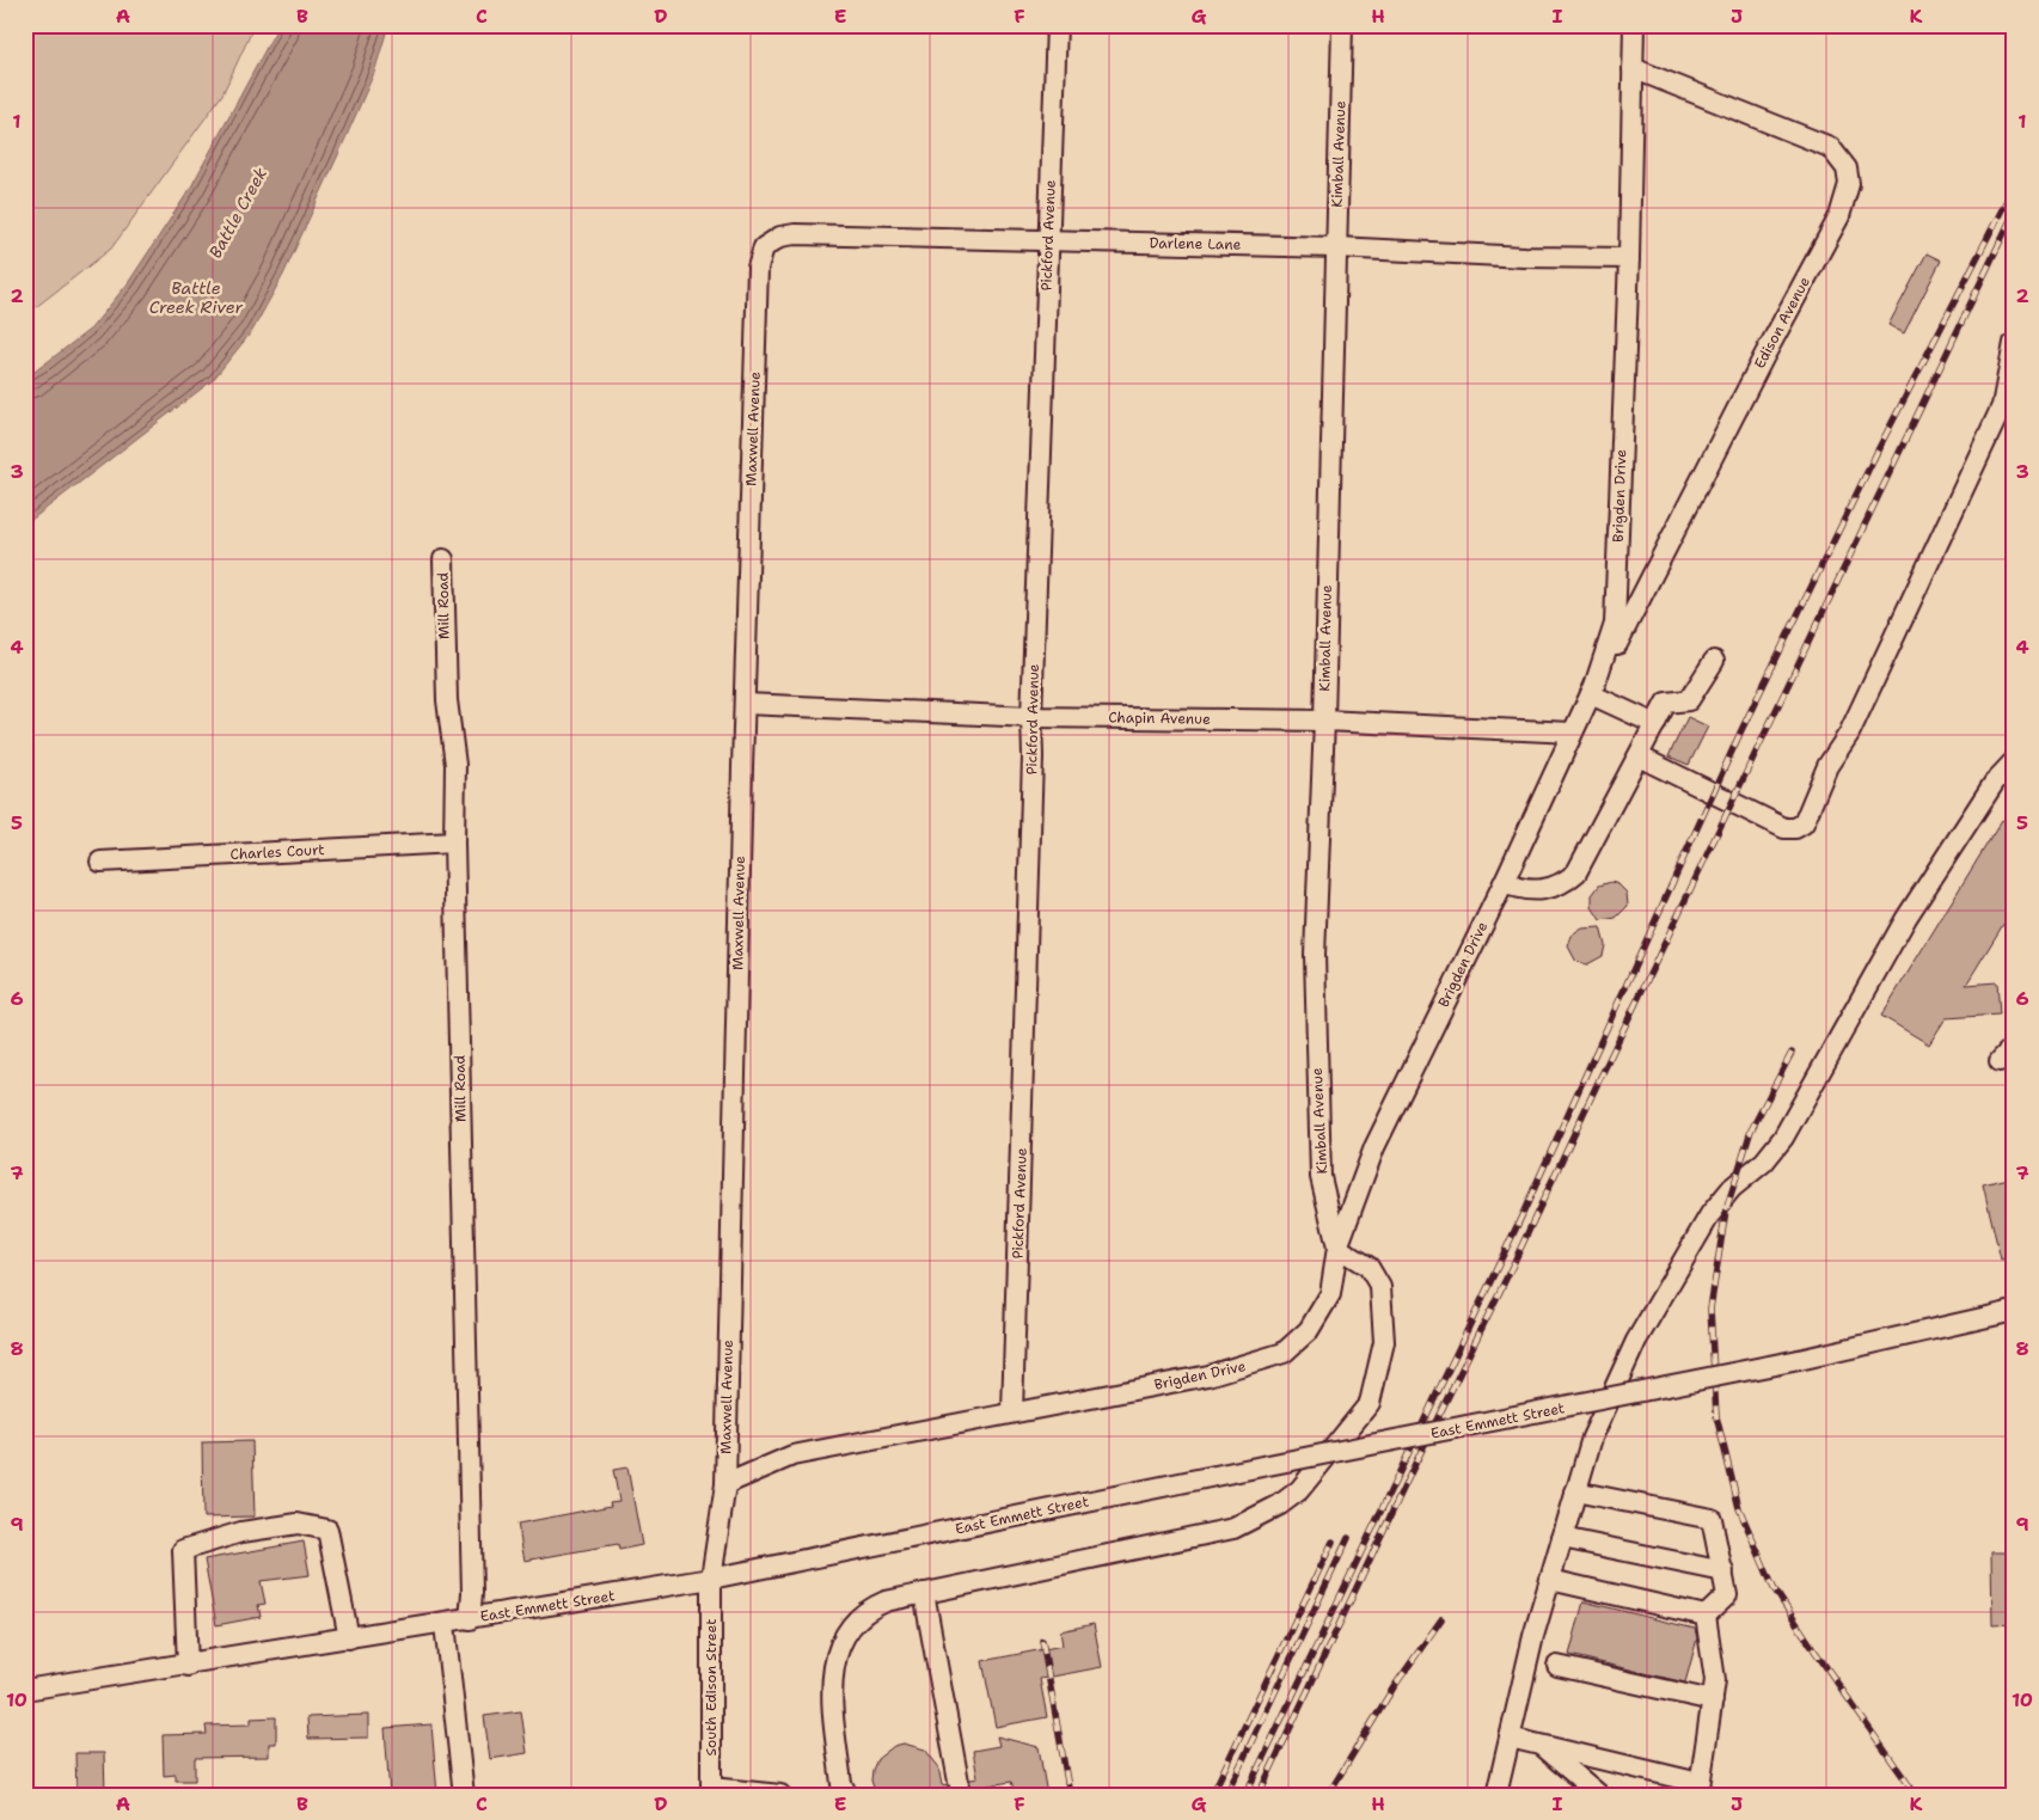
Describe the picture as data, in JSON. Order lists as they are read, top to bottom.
{
  "streets": {
    "street": [
      "Kimball Avenue",
      "Pickford Avenue",
      "Darlene Lane",
      "Edison Avenue",
      "Maxwell Avenue",
      "Brigden Drive",
      "Mill Road",
      "Chapin Avenue",
      "Charles Court",
      "East Emmett Street",
      "South Edison Street"
    ]
  },
  "crossings": [
    ["Kimball Avenue", "Darlene Lane"],
    ["Kimball Avenue", "Brigden Drive"],
    ["Kimball Avenue", "Chapin Avenue"],
    ["Pickford Avenue", "Darlene Lane"],
    ["Pickford Avenue", "Brigden Drive"],
    ["Pickford Avenue", "Chapin Avenue"],
    ["Darlene Lane", "Maxwell Avenue"],
    ["Darlene Lane", "Brigden Drive"],
    ["Edison Avenue", "Brigden Drive"],
    ["Maxwell Avenue", "Brigden Drive"],
    ["Maxwell Avenue", "Chapin Avenue"],
    ["Maxwell Avenue", "East Emmett Street"],
    ["Maxwell Avenue", "South Edison Street"],
    ["Brigden Drive", "Chapin Avenue"],
    ["Mill Road", "Charles Court"],
    ["Mill Road", "East Emmett Street"],
    ["East Emmett Street", "South Edison Street"]
  ],
  "water": ["Battle Creek", "Battle Creek River"],
  "grid": {
    "columns": [
      "A",
      "B",
      "C",
      "D",
      "E",
      "F",
      "G",
      "H",
      "I",
      "J",
      "K"
    ],
    "rows": [
      "1",
      "2",
      "3",
      "4",
      "5",
      "6",
      "7",
      "8",
      "9",
      "10"
    ]
  }
}
